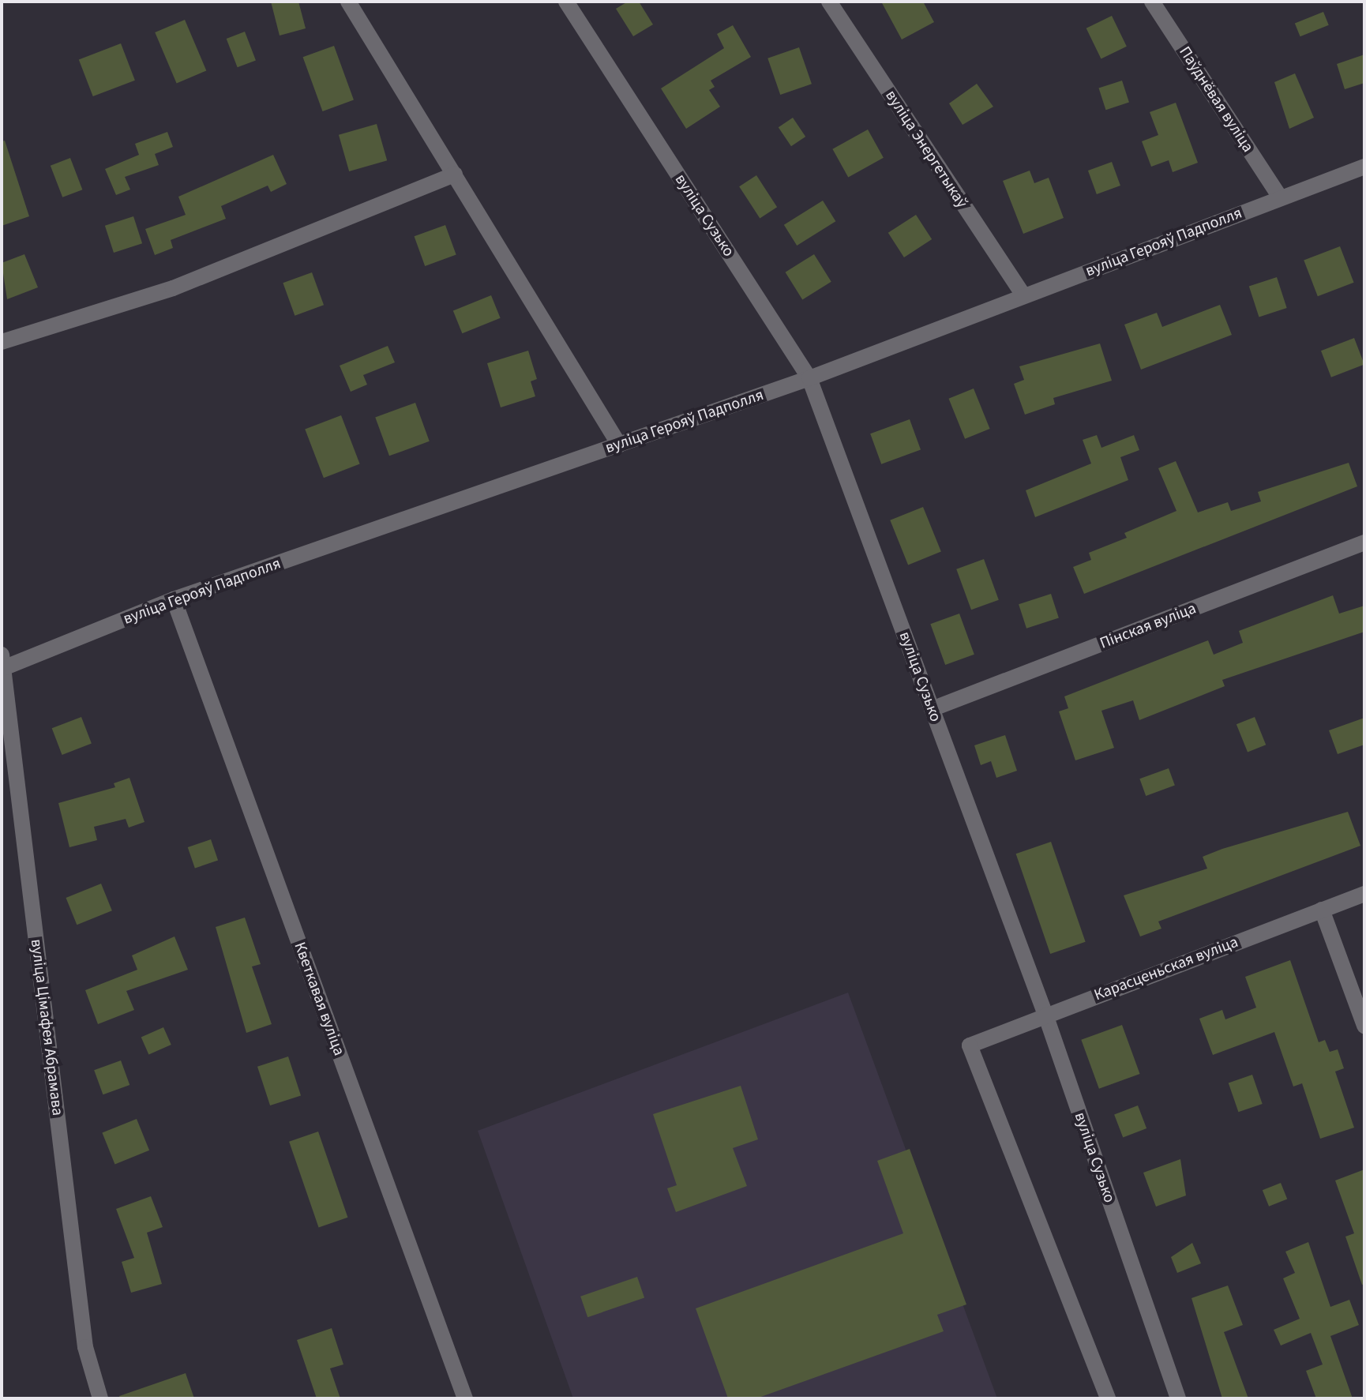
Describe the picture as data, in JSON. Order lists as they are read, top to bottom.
{
  "streets": {
    "street": [
      "Паўднёвая вуліца",
      "вуліца Энергетыкаў",
      "вуліца Сузько",
      "вуліца Герояў Падполля",
      "Пінская вуліца",
      "Карасценьская вуліца",
      "Кветкавая вуліца",
      "вуліца Цімафея Абрамава"
    ]
  },
  "crossings": [
    ["Паўднёвая вуліца", "вуліца Герояў Падполля"],
    ["вуліца Энергетыкаў", "вуліца Герояў Падполля"],
    ["вуліца Сузько", "вуліца Герояў Падполля"],
    ["вуліца Сузько", "Пінская вуліца"],
    ["вуліца Сузько", "Карасценьская вуліца"],
    ["вуліца Герояў Падполля", "Кветкавая вуліца"],
    ["вуліца Герояў Падполля", "вуліца Цімафея Абрамава"]
  ]
}
